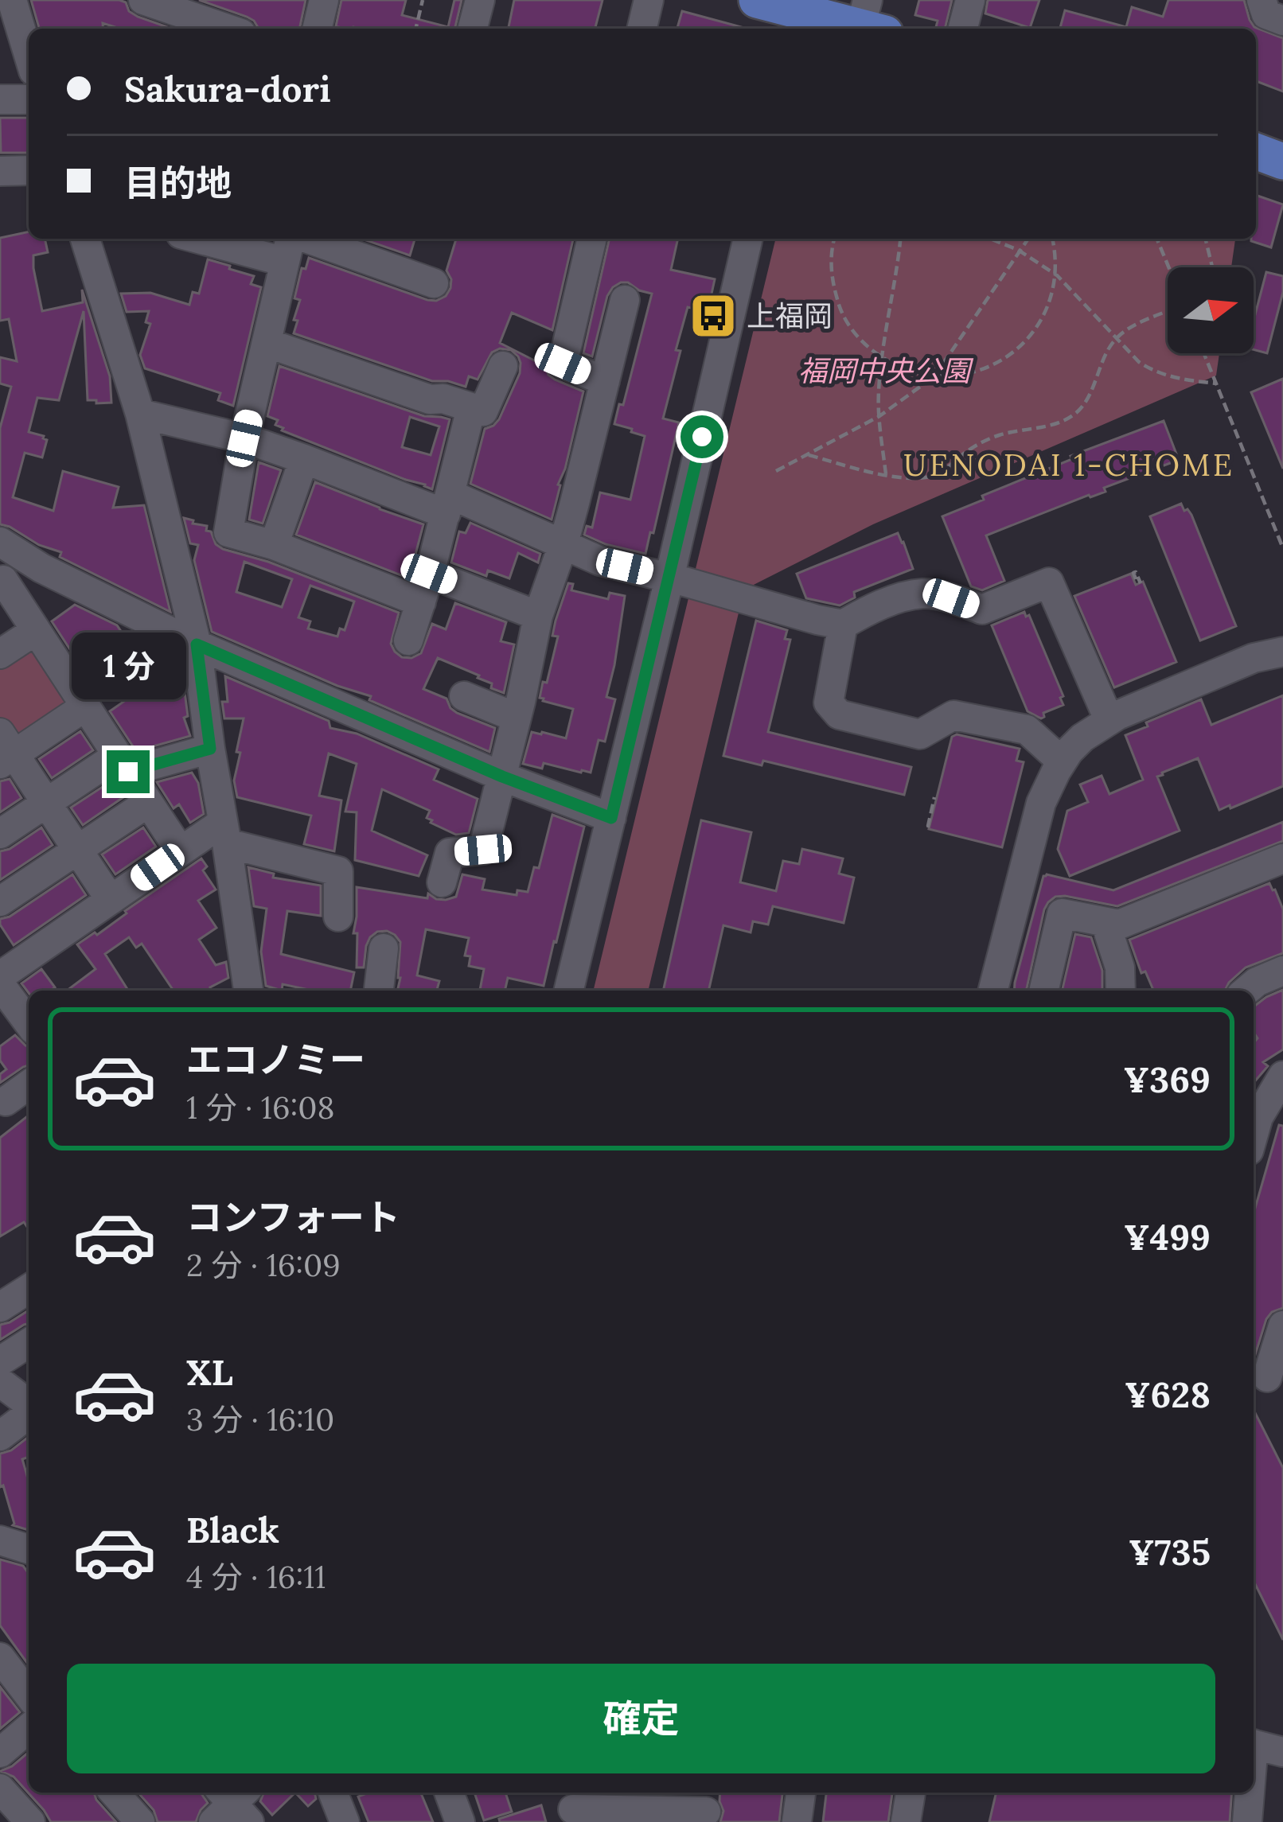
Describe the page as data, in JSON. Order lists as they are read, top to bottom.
{
  "districts": ["UENODAI 1-CHOME"],
  "parks": ["福岡中央公園"],
  "places": {
    "bus stop": ["上福岡"]
  },
  "north": "right",
  "page": {
    "banner": ["Sakura-dori", "目的地"],
    "bubble": "1 分",
    "list": [
      {
        "name": "エコノミー",
        "note": "1 分 · 16:08",
        "value": "¥369"
      },
      {
        "name": "コンフォート",
        "note": "2 分 · 16:09",
        "value": "¥499"
      },
      {
        "name": "XL",
        "note": "3 分 · 16:10",
        "value": "¥628"
      },
      {
        "name": "Black",
        "note": "4 分 · 16:11",
        "value": "¥735"
      }
    ],
    "buttons": "確定"
  }
}
